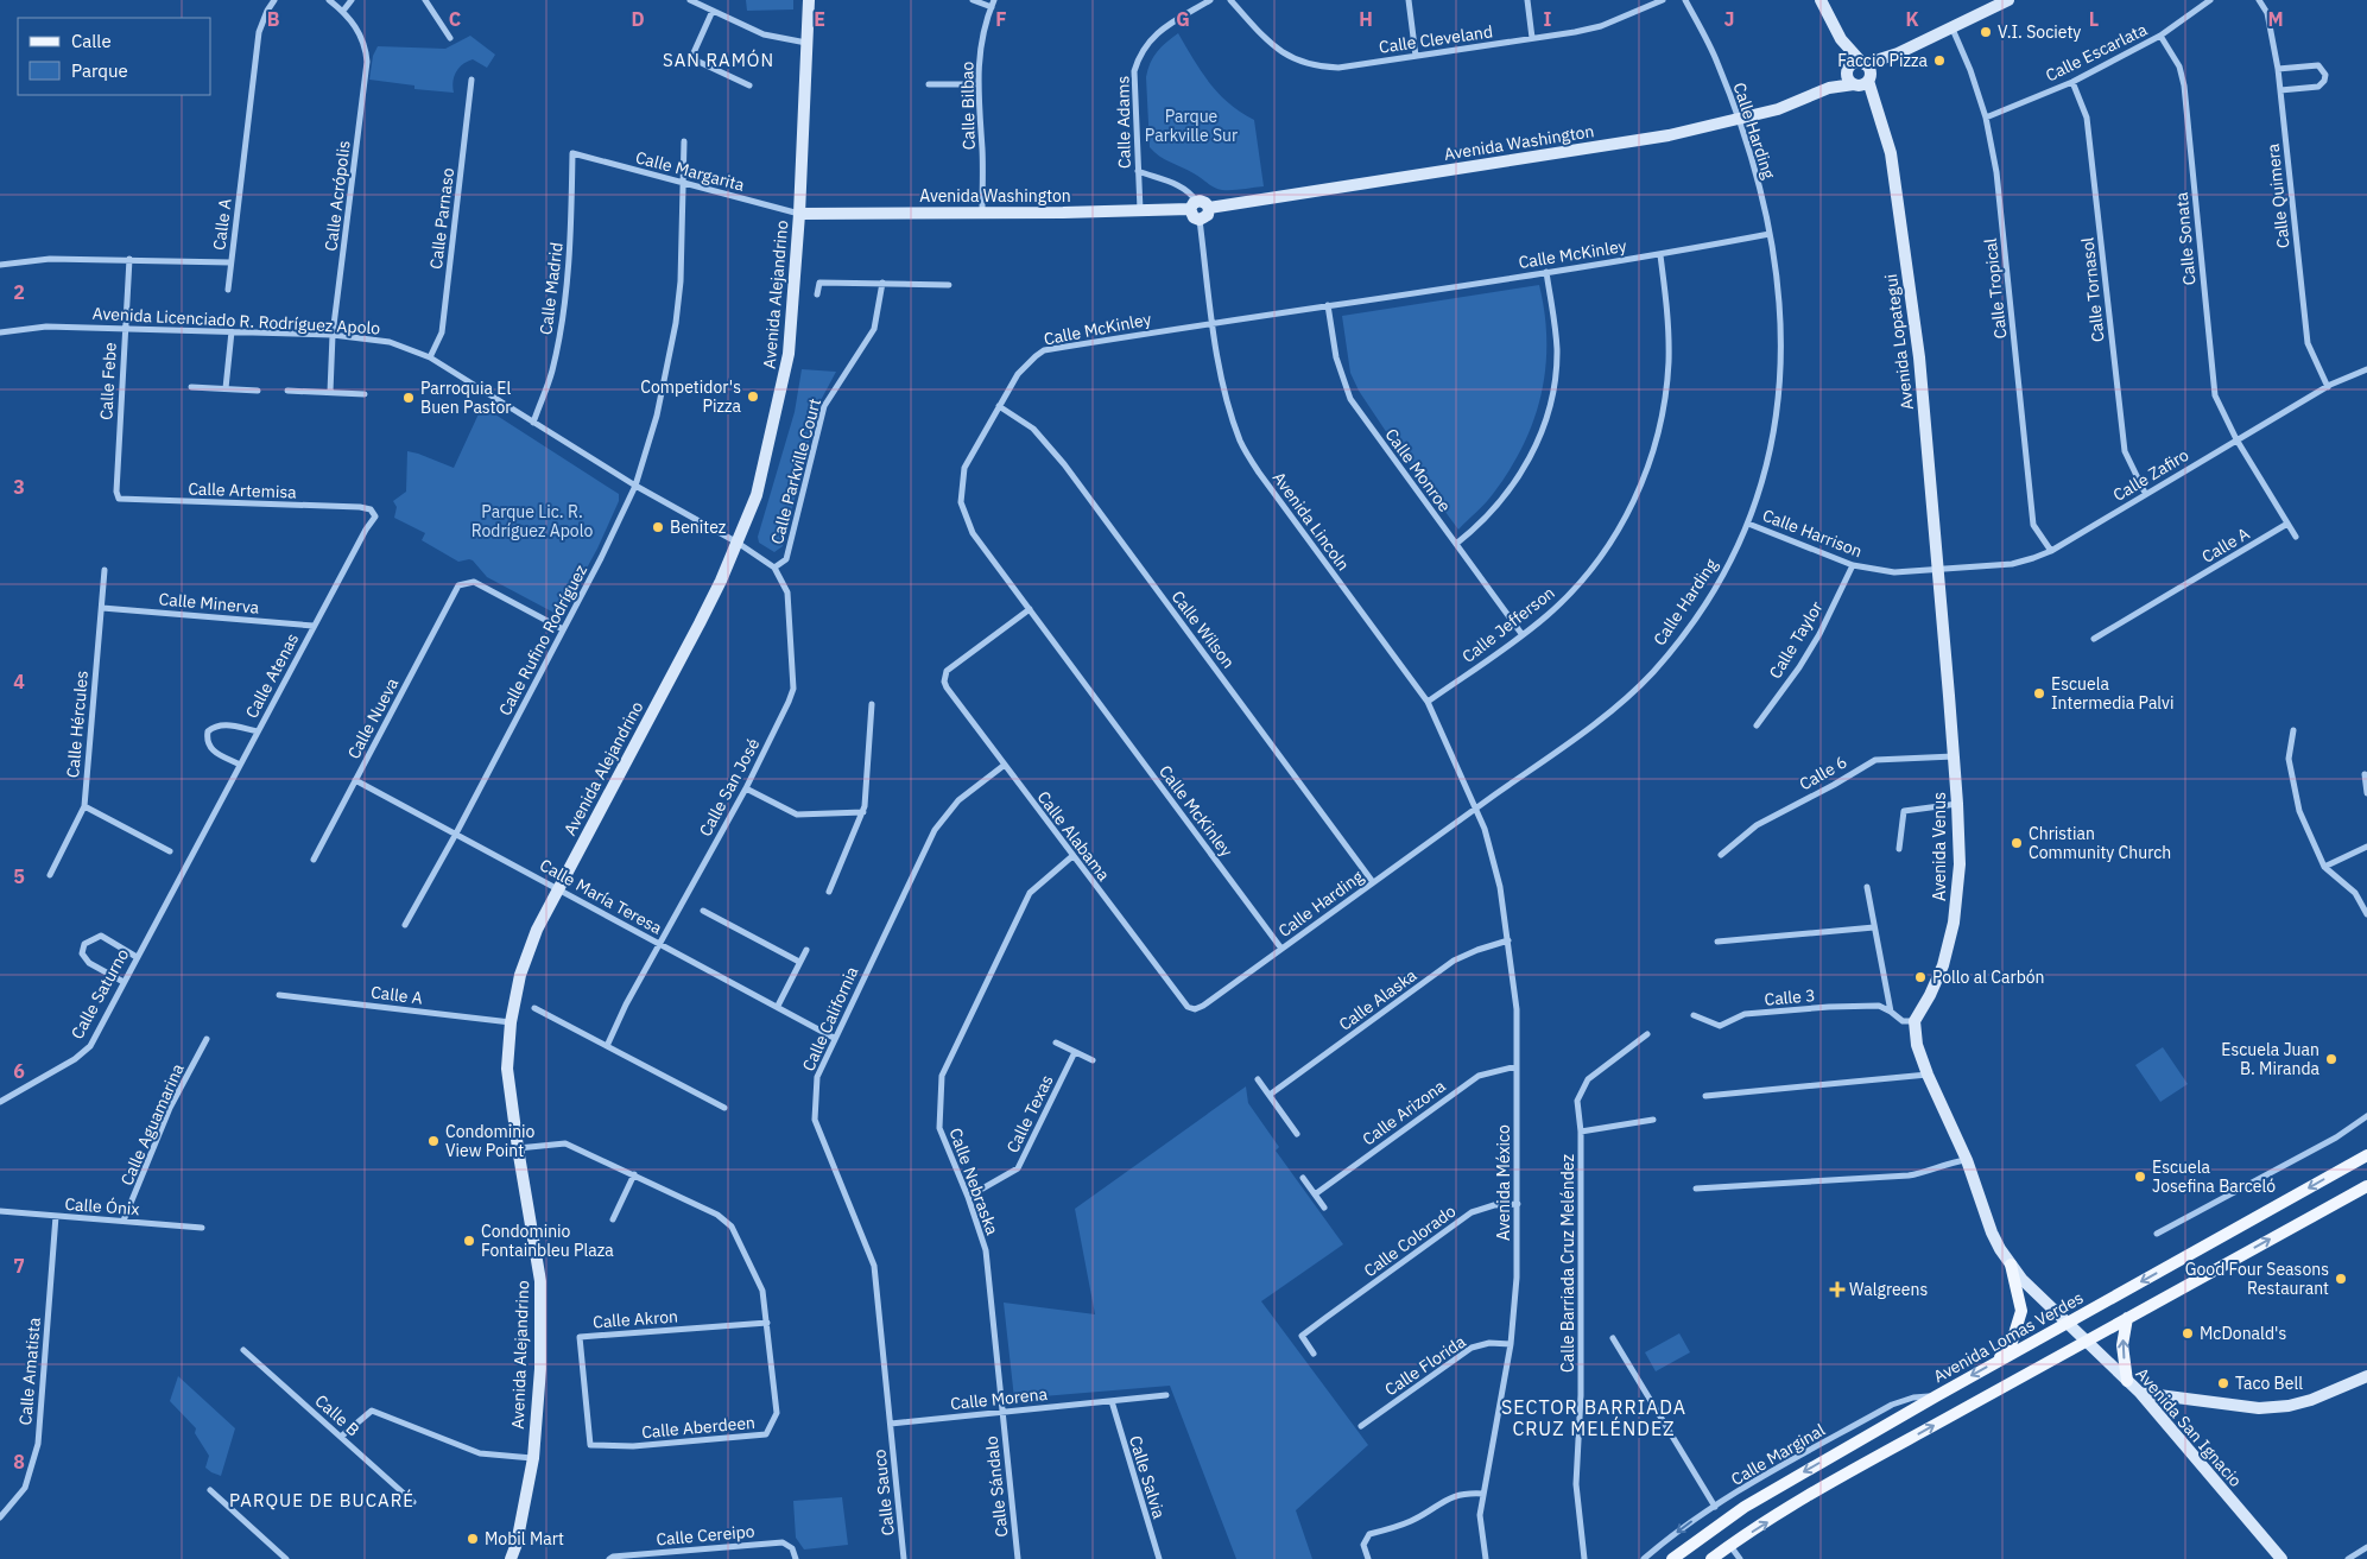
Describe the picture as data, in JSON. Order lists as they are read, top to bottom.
{
  "streets": {
    "main road": ["Avenida Lomas Verdes"],
    "street": [
      "Calle Cleveland",
      "Calle Escarlata",
      "Calle Bilbao",
      "Calle Adams",
      "Calle Harding",
      "Avenida Washington",
      "Calle Margarita",
      "Calle Acrópolis",
      "Calle Quimera",
      "Calle Parnaso",
      "Calle A",
      "Calle Sonata",
      "Calle McKinley",
      "Calle Madrid",
      "Calle Tropical",
      "Calle Tornasol",
      "Avenida Alejandrino",
      "Avenida Licenciado R. Rodríguez Apolo",
      "Avenida Lopategui",
      "Calle Febe",
      "Calle Monroe",
      "Calle Parkville Court",
      "Calle Zafiro",
      "Calle Artemisa",
      "Avenida Lincoln",
      "Calle Harrison",
      "Calle Minerva",
      "Calle Jefferson",
      "Calle Wilson",
      "Calle Rufino Rodríguez",
      "Calle Taylor",
      "Calle Atenas",
      "Calle Nueva",
      "Calle Hércules",
      "Calle 6",
      "Calle San José",
      "Calle Alabama",
      "Avenida Venus",
      "Calle María Teresa",
      "Calle Saturno",
      "Calle 3",
      "Calle Alaska",
      "Calle California",
      "Calle Arizona",
      "Calle Texas",
      "Calle Aguamarina",
      "Calle Nebraska",
      "Avenida México",
      "Calle Ónix",
      "Calle Colorado",
      "Calle Barriada Cruz Meléndez",
      "Calle Akron",
      "Calle Florida",
      "Calle Amatista",
      "Calle Morena",
      "Calle B",
      "Calle Aberdeen",
      "Avenida San Ignacio",
      "Calle Marginal",
      "Calle Salvia",
      "Calle Sándalo",
      "Calle Sauco",
      "Calle Cereipo"
    ]
  },
  "crossings": [
    ["Calle Escarlata", "Calle Sonata"],
    ["Calle Escarlata", "Calle Tropical"],
    ["Calle Escarlata", "Calle Tornasol"],
    ["Calle Bilbao", "Avenida Washington"],
    ["Calle Adams", "Avenida Washington"],
    ["Calle Harding", "Avenida Washington"],
    ["Calle Harding", "Calle McKinley"],
    ["Calle Harding", "Avenida Lincoln"],
    ["Calle Harding", "Calle Harrison"],
    ["Calle Harding", "Calle Wilson"],
    ["Calle Harding", "Calle Alabama"],
    ["Calle Harding", "Avenida México"],
    ["Avenida Washington", "Calle Margarita"],
    ["Avenida Washington", "Avenida Alejandrino"],
    ["Avenida Washington", "Avenida Lopategui"],
    ["Avenida Washington", "Avenida Lincoln"],
    ["Calle Margarita", "Calle Madrid"],
    ["Calle Margarita", "Avenida Alejandrino"],
    ["Calle Margarita", "Calle Rufino Rodríguez"],
    ["Calle Acrópolis", "Avenida Licenciado R. Rodríguez Apolo"],
    ["Calle Quimera", "Calle Zafiro"],
    ["Calle Parnaso", "Avenida Licenciado R. Rodríguez Apolo"],
    ["Calle A", "Avenida Alejandrino"],
    ["Calle A", "Calle Febe"],
    ["Calle Sonata", "Calle Zafiro"],
    ["Calle McKinley", "Calle Monroe"],
    ["Calle McKinley", "Avenida Lincoln"],
    ["Calle McKinley", "Calle Jefferson"],
    ["Calle McKinley", "Calle Wilson"],
    ["Calle McKinley", "Calle Alabama"],
    ["Calle Madrid", "Avenida Licenciado R. Rodríguez Apolo"],
    ["Calle Tropical", "Calle Zafiro"],
    ["Calle Tornasol", "Calle Zafiro"],
    ["Avenida Alejandrino", "Avenida Licenciado R. Rodríguez Apolo"],
    ["Avenida Alejandrino", "Calle María Teresa"],
    ["Avenida Alejandrino", "Calle Aberdeen"],
    ["Avenida Licenciado R. Rodríguez Apolo", "Calle Febe"],
    ["Avenida Licenciado R. Rodríguez Apolo", "Calle Rufino Rodríguez"],
    ["Avenida Lopategui", "Calle Zafiro"],
    ["Avenida Lopategui", "Calle Harrison"],
    ["Avenida Lopategui", "Avenida Venus"],
    ["Calle Febe", "Calle Artemisa"],
    ["Calle Monroe", "Calle Jefferson"],
    ["Calle Parkville Court", "Calle San José"],
    ["Calle Zafiro", "Calle Harrison"],
    ["Calle Zafiro", "Avenida Venus"],
    ["Calle Artemisa", "Calle Atenas"],
    ["Avenida Lincoln", "Calle Jefferson"],
    ["Avenida Lincoln", "Avenida México"],
    ["Calle Harrison", "Calle Taylor"],
    ["Calle Harrison", "Avenida Venus"],
    ["Calle Minerva", "Calle Atenas"],
    ["Calle Minerva", "Calle Hércules"],
    ["Calle Rufino Rodríguez", "Calle Nueva"],
    ["Calle Rufino Rodríguez", "Calle María Teresa"],
    ["Calle Atenas", "Calle Saturno"],
    ["Calle Nueva", "Calle María Teresa"],
    ["Calle 6", "Avenida Venus"],
    ["Calle San José", "Calle María Teresa"],
    ["Calle Alabama", "Calle California"],
    ["Calle Alabama", "Calle Nebraska"],
    ["Avenida Venus", "Calle 3"],
    ["Calle María Teresa", "Calle California"],
    ["Calle Alaska", "Avenida México"],
    ["Calle California", "Calle Morena"],
    ["Calle California", "Calle Sauco"],
    ["Calle Arizona", "Avenida México"],
    ["Calle Texas", "Calle Nebraska"],
    ["Calle Aguamarina", "Calle Ónix"],
    ["Calle Nebraska", "Calle Morena"],
    ["Calle Nebraska", "Calle Sándalo"],
    ["Avenida México", "Calle Colorado"],
    ["Avenida México", "Calle Florida"],
    ["Calle Ónix", "Calle Amatista"],
    ["Calle Akron", "Calle Aberdeen"],
    ["Avenida Lomas Verdes", "Avenida San Ignacio"],
    ["Avenida Lomas Verdes", "Calle Marginal"],
    ["Calle Morena", "Calle Salvia"],
    ["Calle Morena", "Calle Sándalo"],
    ["Calle Morena", "Calle Sauco"]
  ],
  "districts": ["SAN RAMÓN", "SECTOR BARRIADA CRUZ MELÉNDEZ", "PARQUE DE BUCARÉ"],
  "parks": ["Parque Parkville Sur", "Parque Lic. R. Rodríguez Apolo"],
  "places": {
    "other": [
      "V.I. Society",
      "Faccio Pizza",
      "Competidor's Pizza",
      "Parroquia El Buen Pastor",
      "Benitez",
      "Escuela Intermedia Palvi",
      "Christian Community Church",
      "Pollo al Carbón",
      "Escuela Juan B. Miranda",
      "Condominio View Point",
      "Escuela Josefina Barceló",
      "Condominio Fontainbleu Plaza",
      "Good Four Seasons Restaurant",
      "McDonald's",
      "Taco Bell",
      "Mobil Mart"
    ],
    "health": ["Walgreens"]
  },
  "legend": ["Calle", "Parque"],
  "grid": {
    "columns": [
      "B",
      "C",
      "D",
      "E",
      "F",
      "G",
      "H",
      "I",
      "J",
      "K",
      "L",
      "M"
    ],
    "rows": [
      "2",
      "3",
      "4",
      "5",
      "6",
      "7",
      "8"
    ]
  }
}
